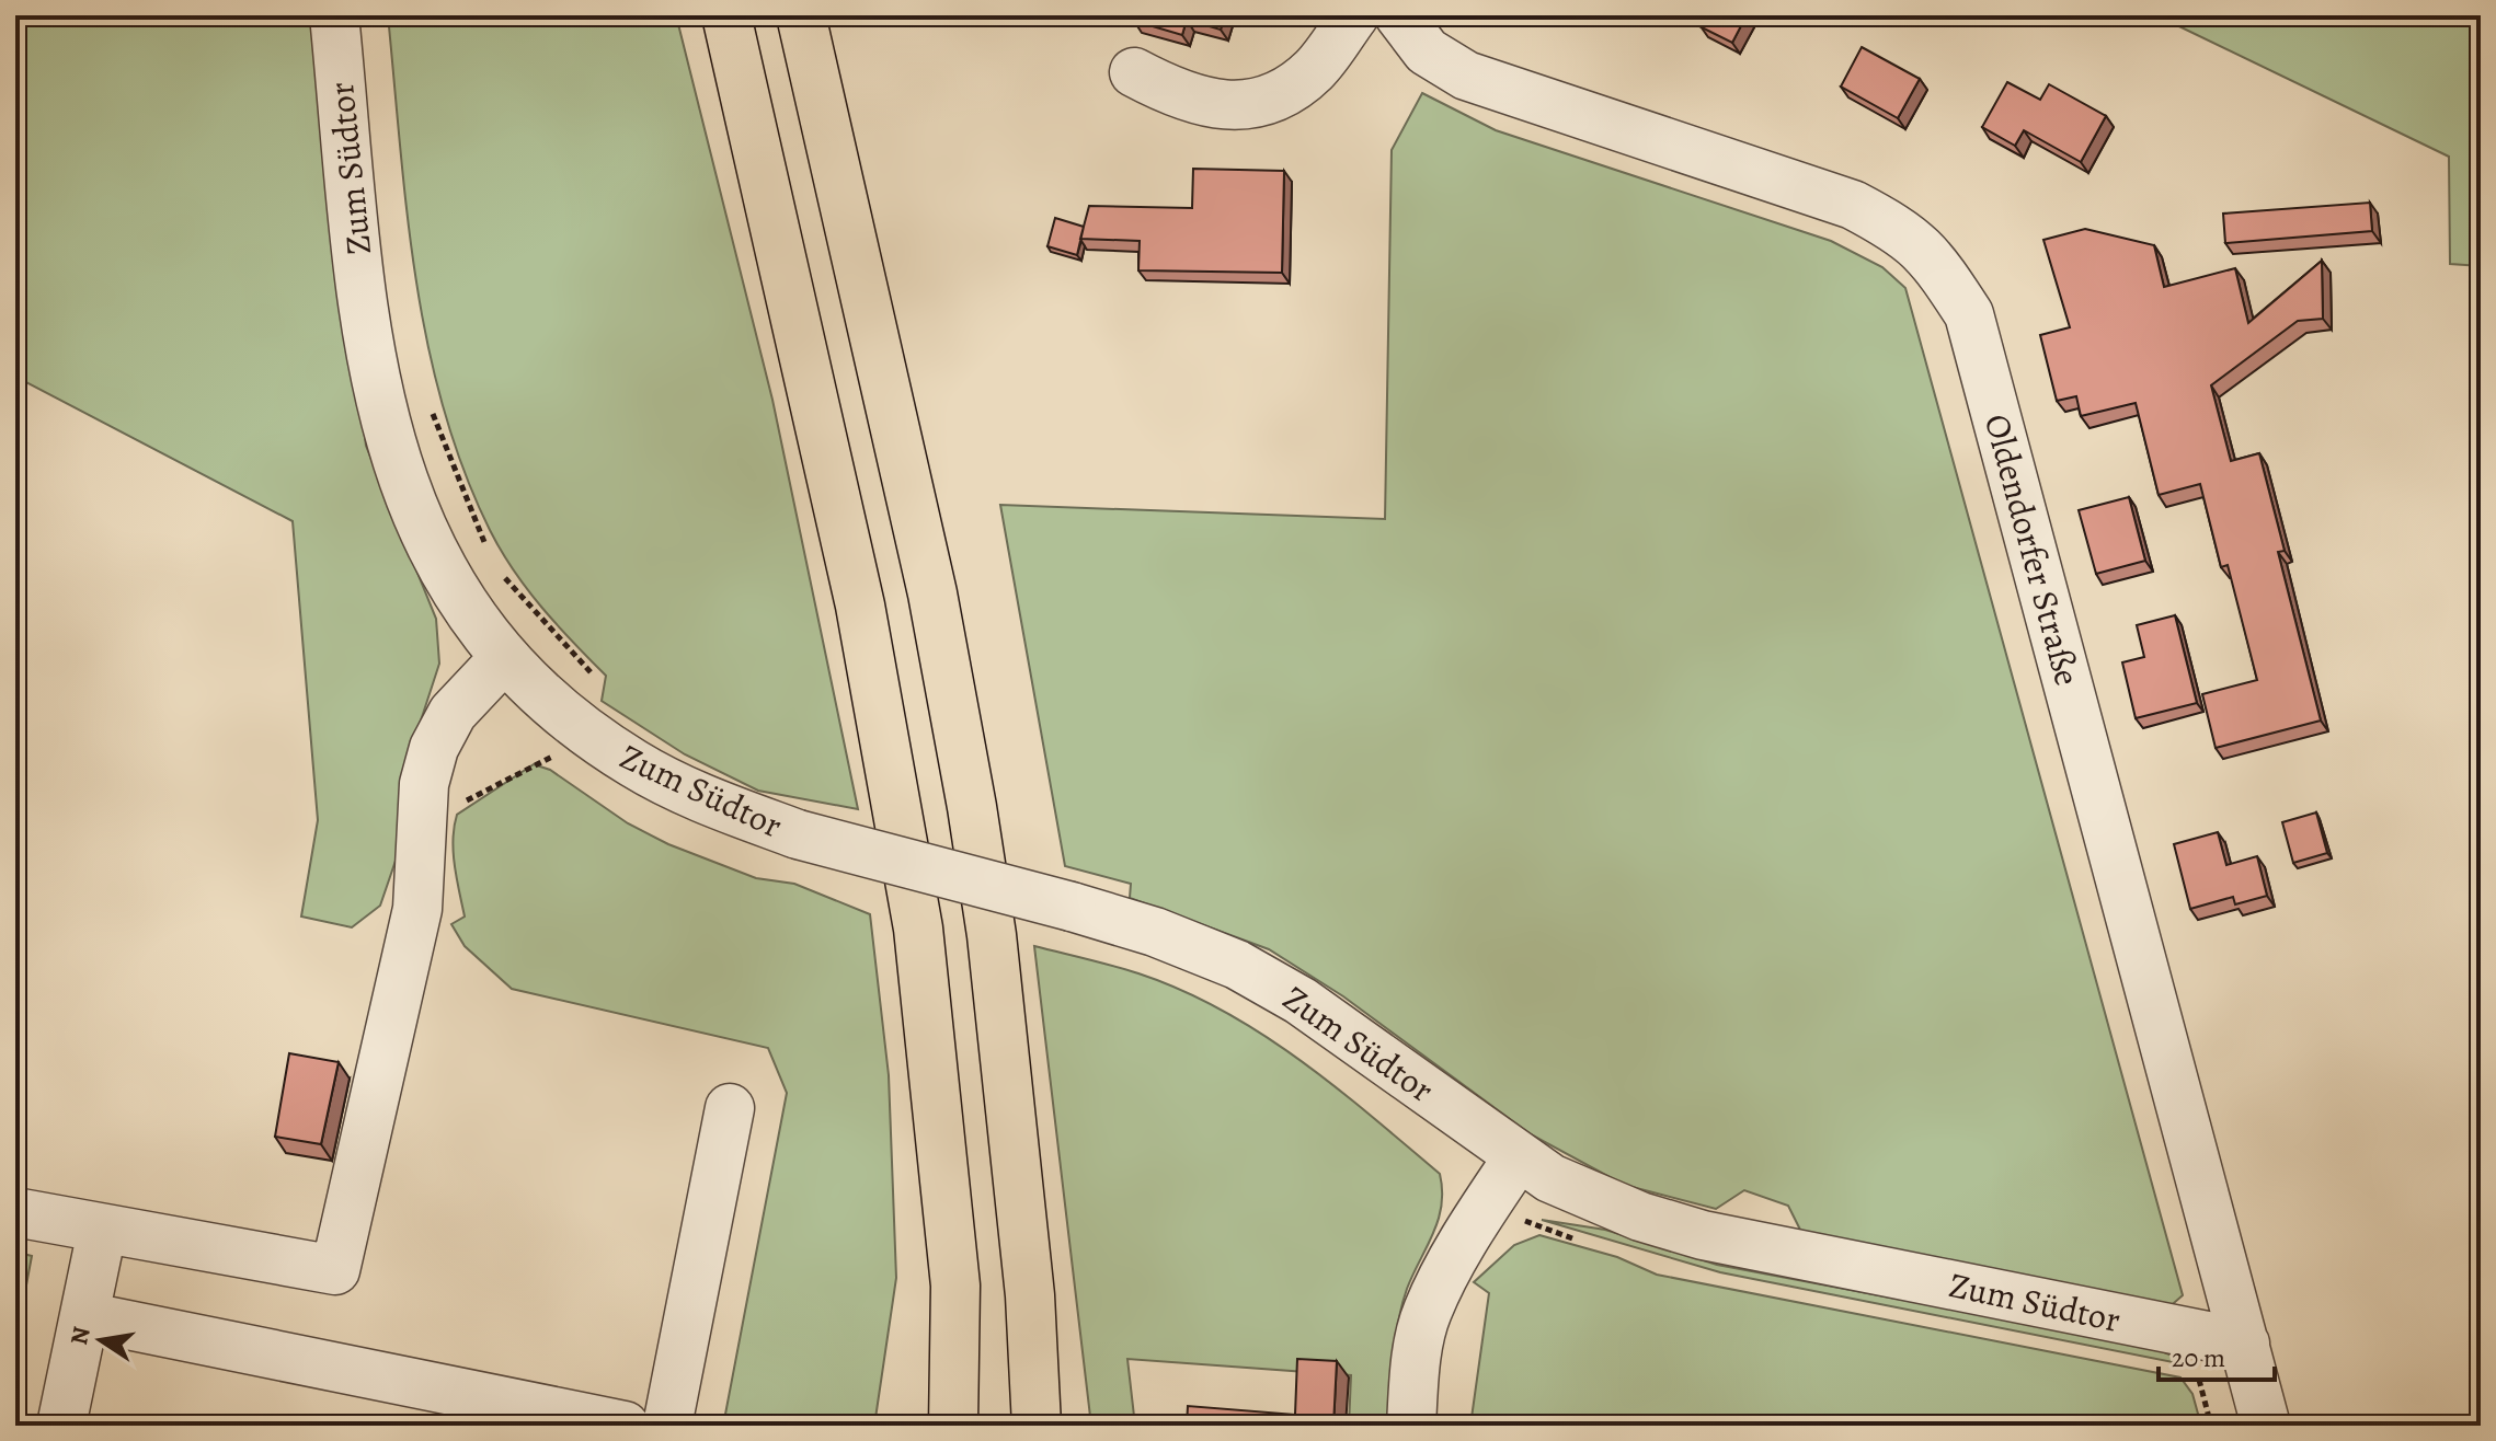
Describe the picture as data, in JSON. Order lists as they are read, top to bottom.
{
  "streets": {
    "street": ["Zum Südtor", "Oldendorfer Straße"]
  },
  "crossings": [
    ["Zum Südtor", "Oldendorfer Straße"]
  ],
  "scale_bar": "20 m",
  "north": "left"
}
